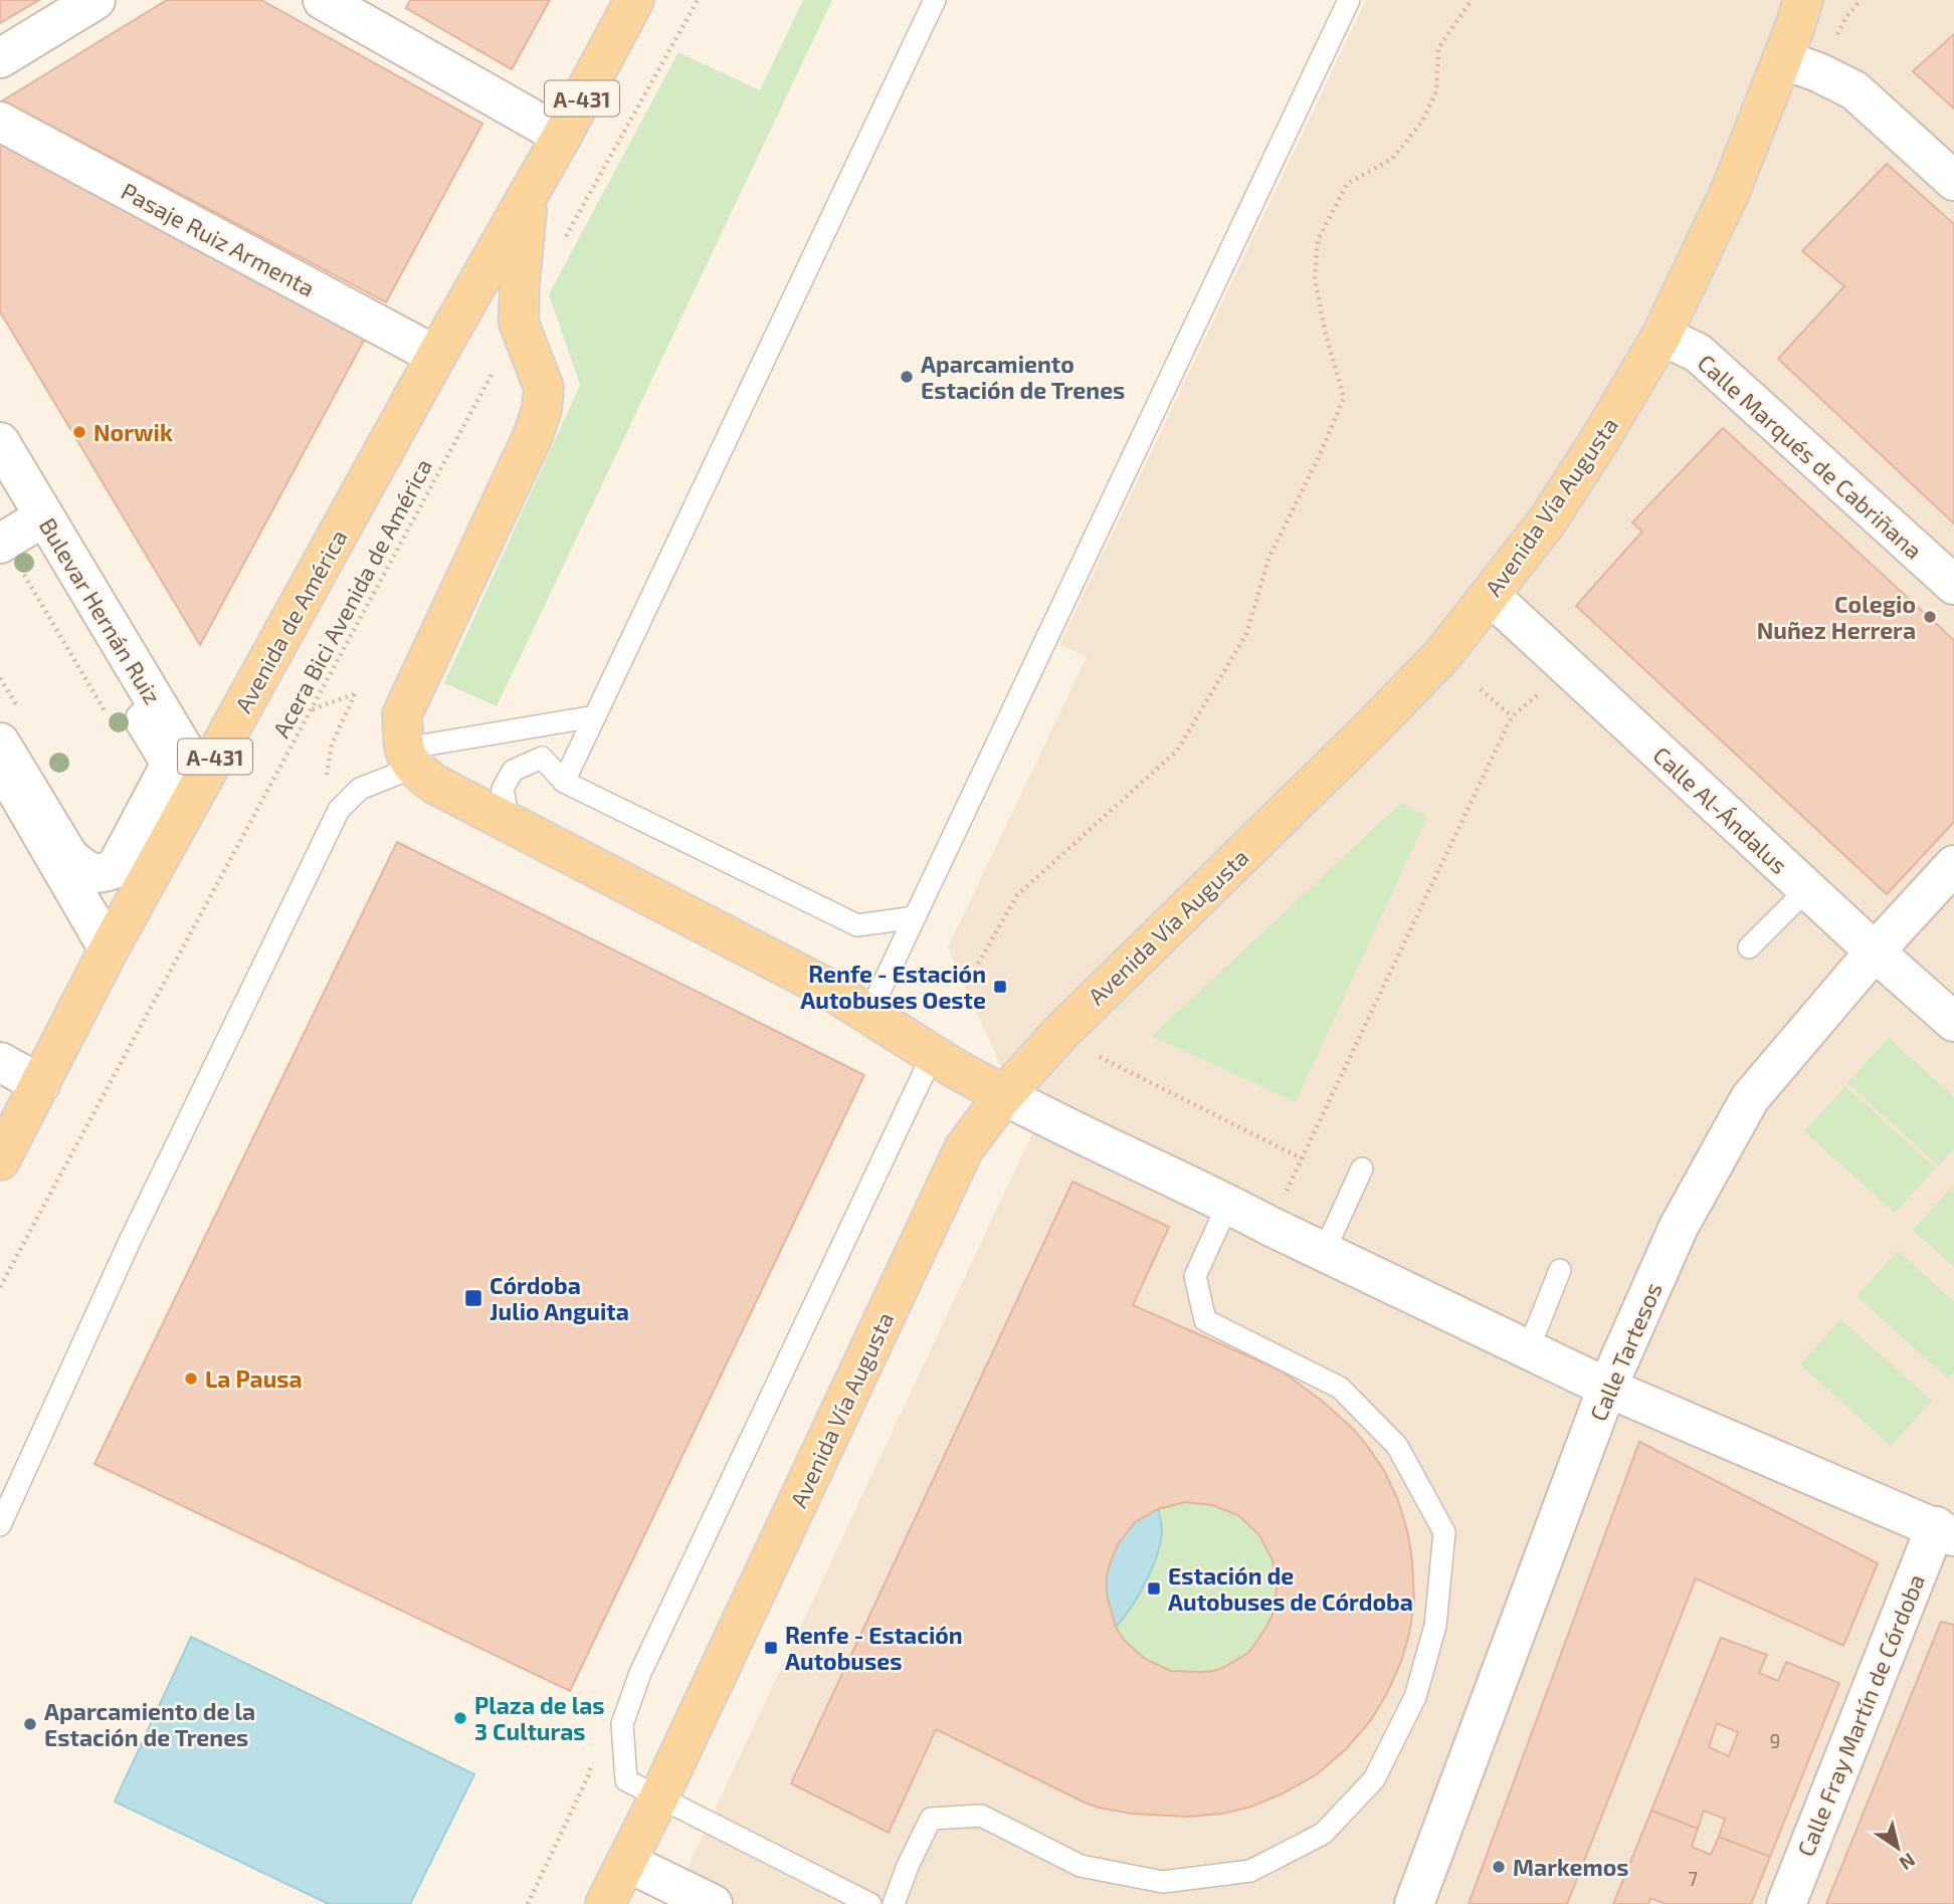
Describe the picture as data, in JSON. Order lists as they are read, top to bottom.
{
  "streets": {
    "main road": ["A-431", "Avenida Vía Augusta", "Avenida de América"],
    "street": [
      "Pasaje Ruiz Armenta",
      "Calle Marqués de Cabriñana",
      "Bulevar Hernán Ruiz",
      "Calle Al-Ándalus",
      "Calle Tartesos",
      "Calle Fray Martín de Córdoba"
    ],
    "path": ["Acera Bici Avenida de América"]
  },
  "crossings": [
    ["Pasaje Ruiz Armenta", "Avenida de América"],
    ["Calle Marqués de Cabriñana", "Avenida Vía Augusta"],
    ["Avenida Vía Augusta", "Calle Al-Ándalus"],
    ["Acera Bici Avenida de América", "Avenida de América"],
    ["Bulevar Hernán Ruiz", "Avenida de América"],
    ["Calle Al-Ándalus", "Calle Tartesos"]
  ],
  "places": {
    "other": [
      "Aparcamiento Estación de Trenes",
      "Norwik",
      "Colegio Nuñez Herrera",
      "La Pausa",
      "Plaza de las 3 Culturas",
      "Aparcamiento de la Estación de Trenes",
      "Markemos"
    ],
    "transit": [
      "Renfe - Estación Autobuses Oeste",
      "Córdoba Julio Anguita",
      "Estación de Autobuses de Córdoba",
      "Renfe - Estación Autobuses"
    ]
  },
  "house_numbers": ["9", "7"],
  "north": "bottom right"
}
